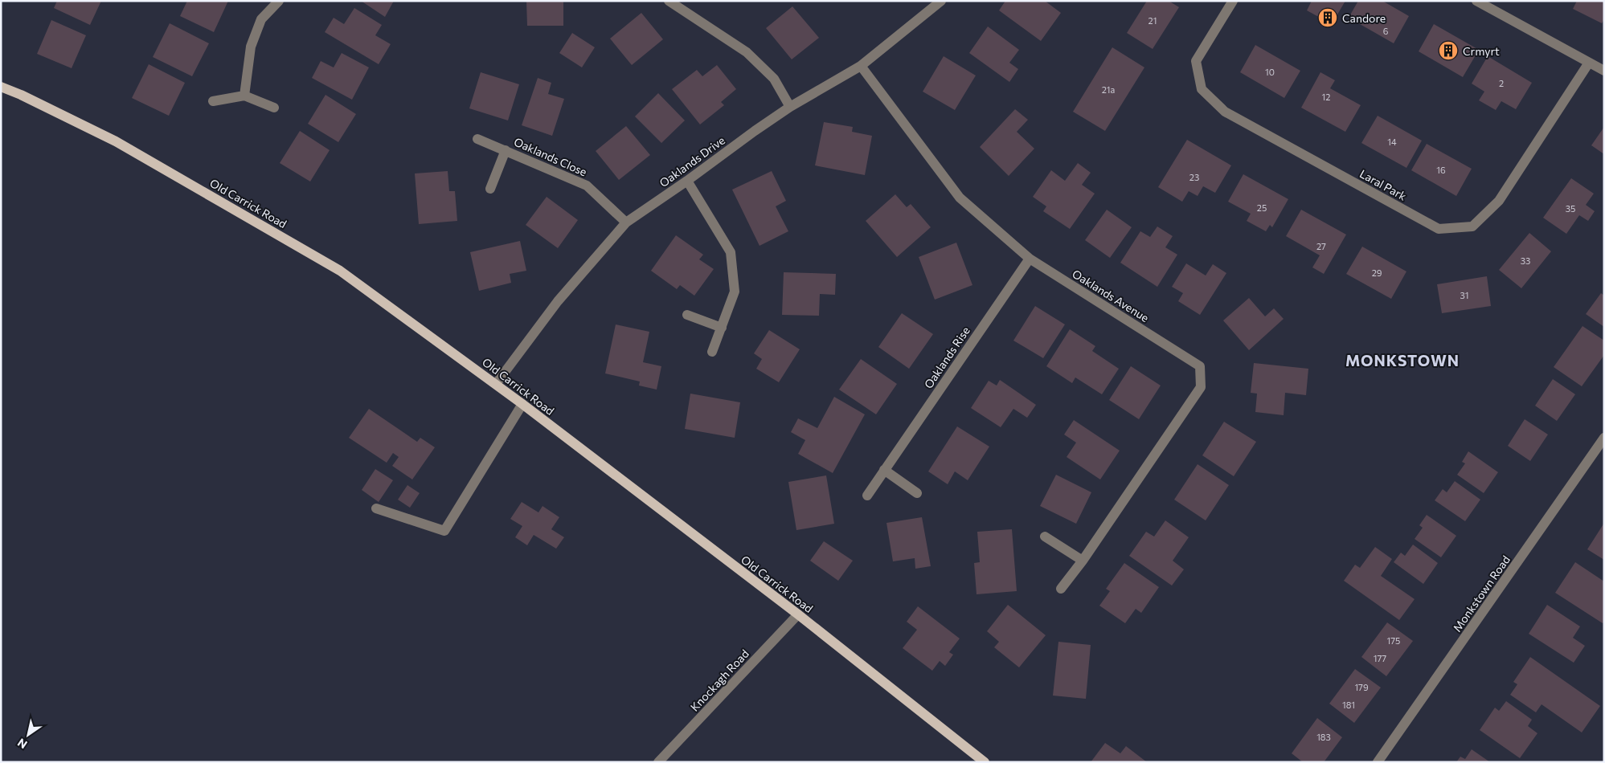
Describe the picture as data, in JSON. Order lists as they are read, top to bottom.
{
  "streets": {
    "main road": ["Old Carrick Road"],
    "street": [
      "Oaklands Close",
      "Oaklands Drive",
      "Laral Park",
      "Oaklands Avenue",
      "Oaklands Rise",
      "Monkstown Road",
      "Knockagh Road"
    ]
  },
  "crossings": [
    ["Oaklands Close", "Oaklands Drive"],
    ["Oaklands Drive", "Old Carrick Road"],
    ["Oaklands Drive", "Oaklands Avenue"],
    ["Old Carrick Road", "Knockagh Road"],
    ["Oaklands Avenue", "Oaklands Rise"]
  ],
  "districts": ["MONKSTOWN"],
  "places": {
    "building": ["Candore", "Crmyrt"]
  },
  "house_numbers": [
    "21",
    "6",
    "10",
    "2",
    "21a",
    "12",
    "14",
    "16",
    "23",
    "25",
    "35",
    "27",
    "33",
    "29",
    "31",
    "175",
    "177",
    "179",
    "181",
    "183"
  ],
  "north": "bottom left"
}
